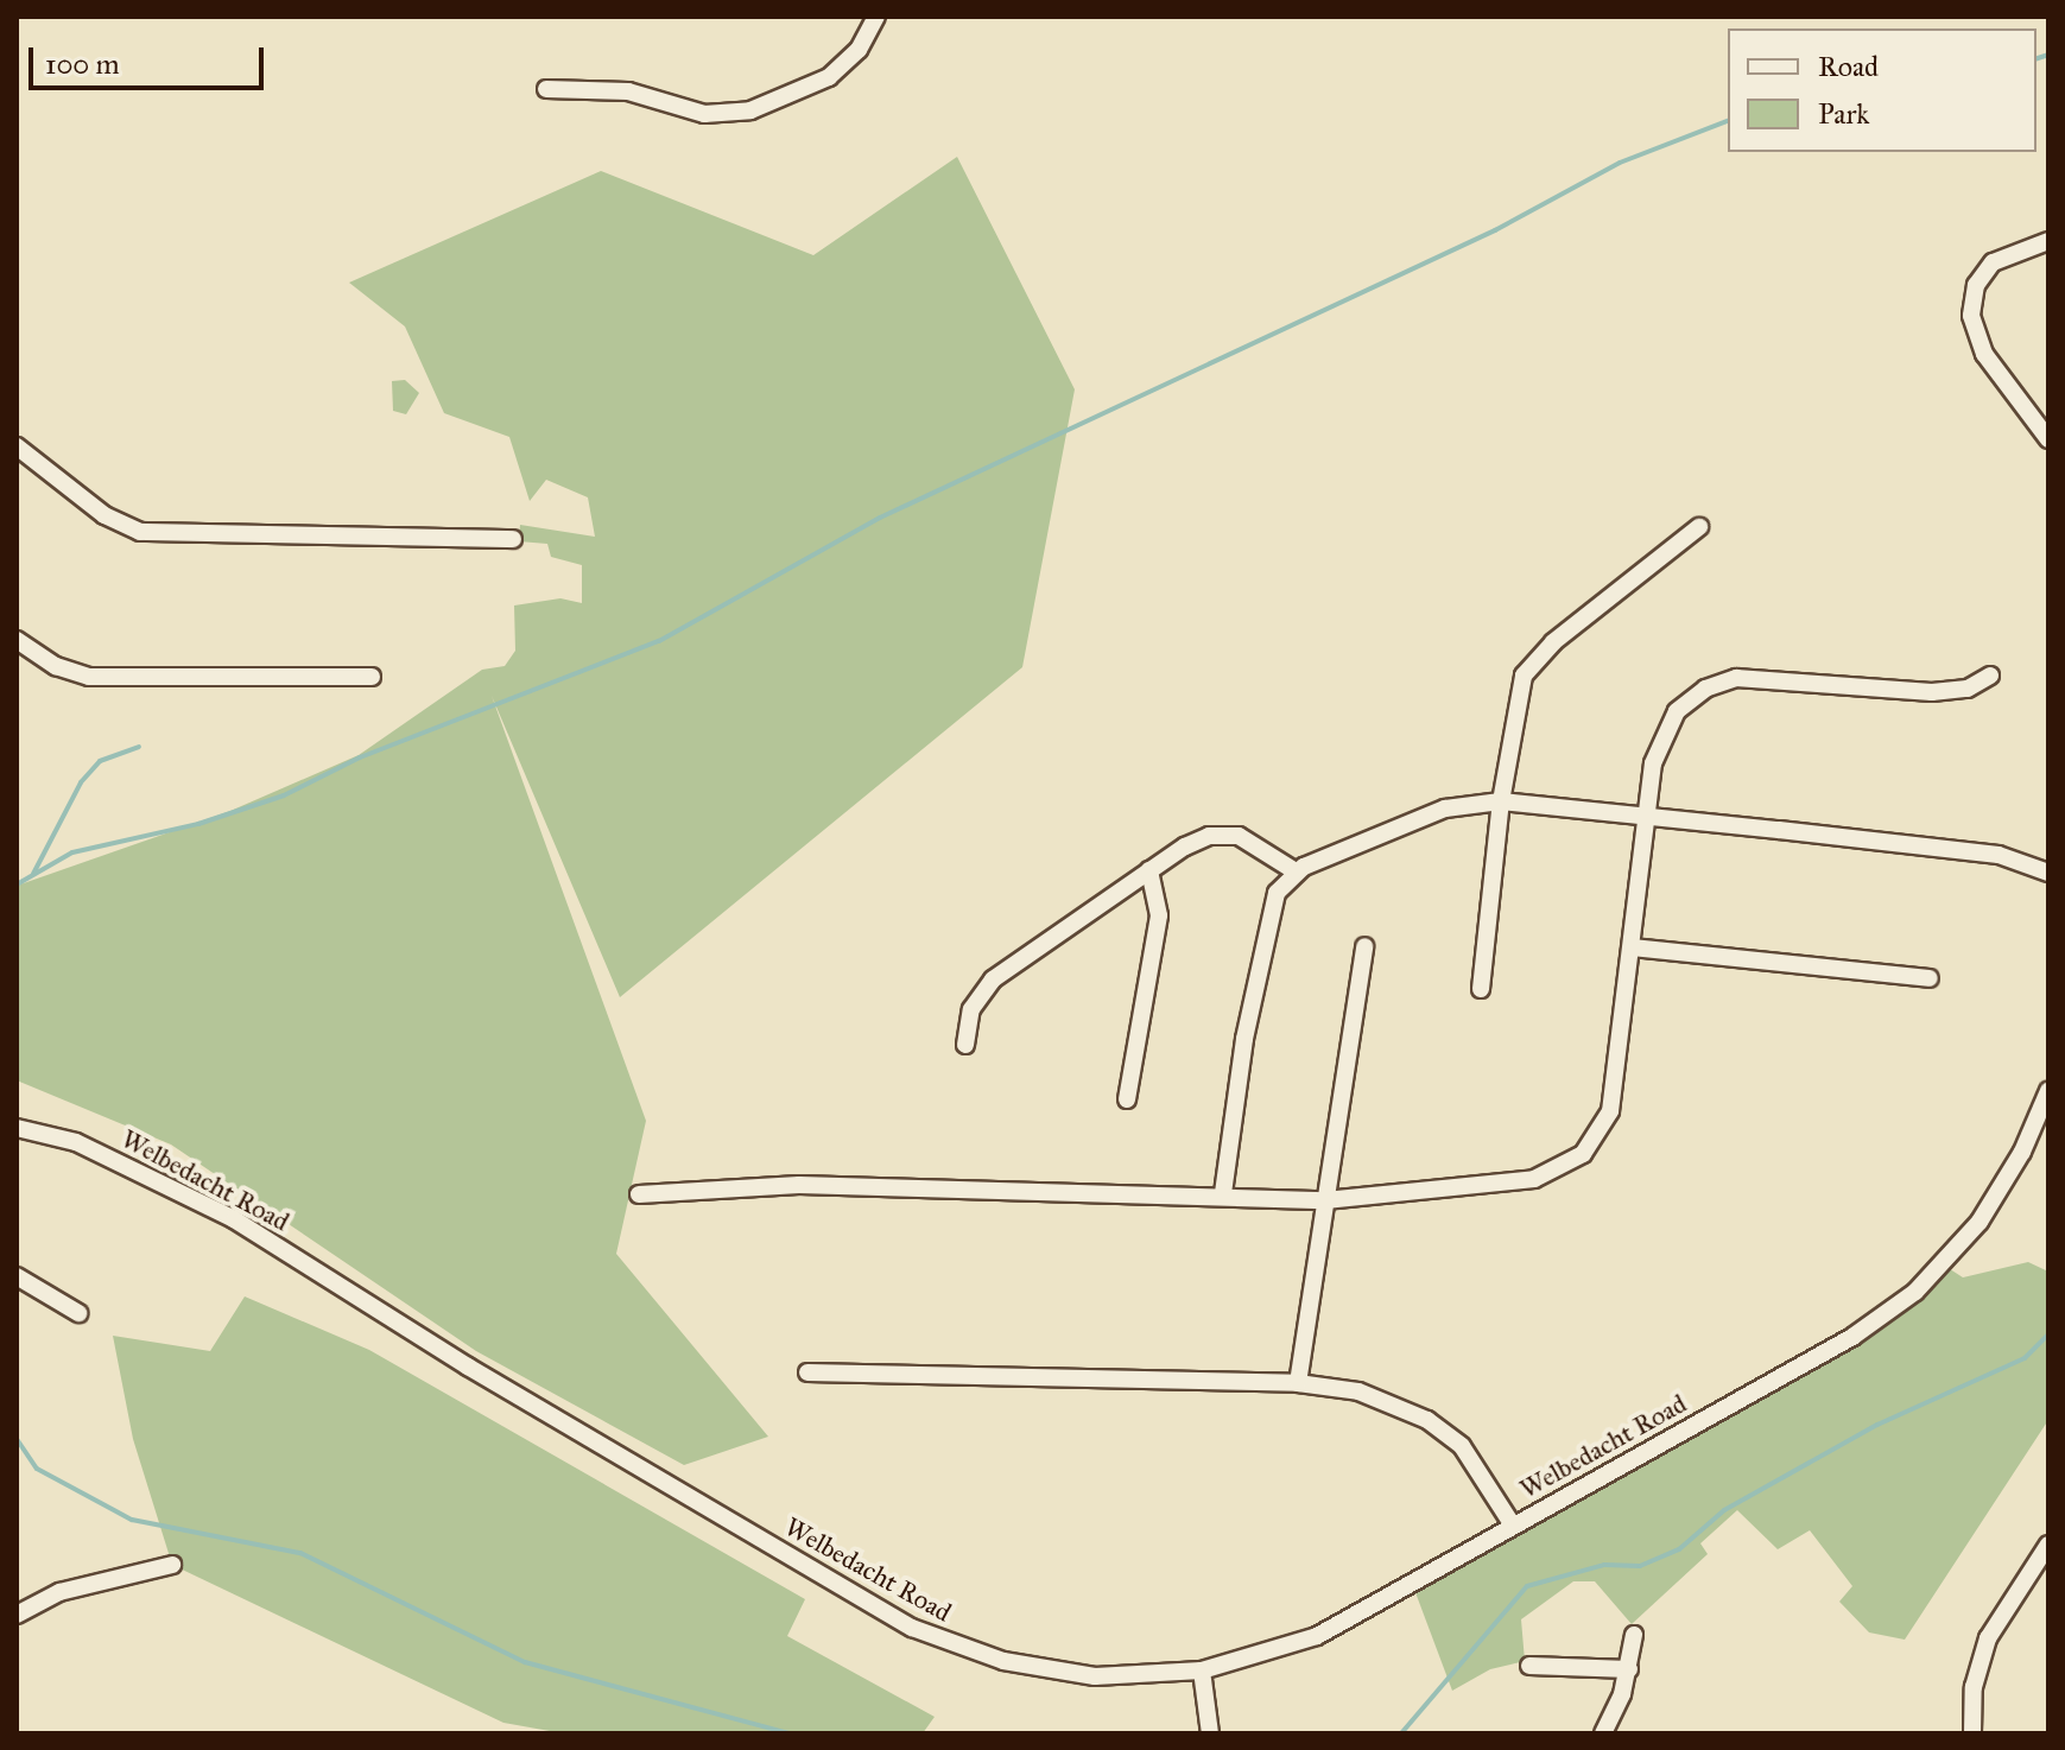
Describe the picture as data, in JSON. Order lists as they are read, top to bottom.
{
  "streets": {
    "street": ["Welbedacht Road"]
  },
  "legend": ["Road", "Park"],
  "scale_bar": "100 m"
}
